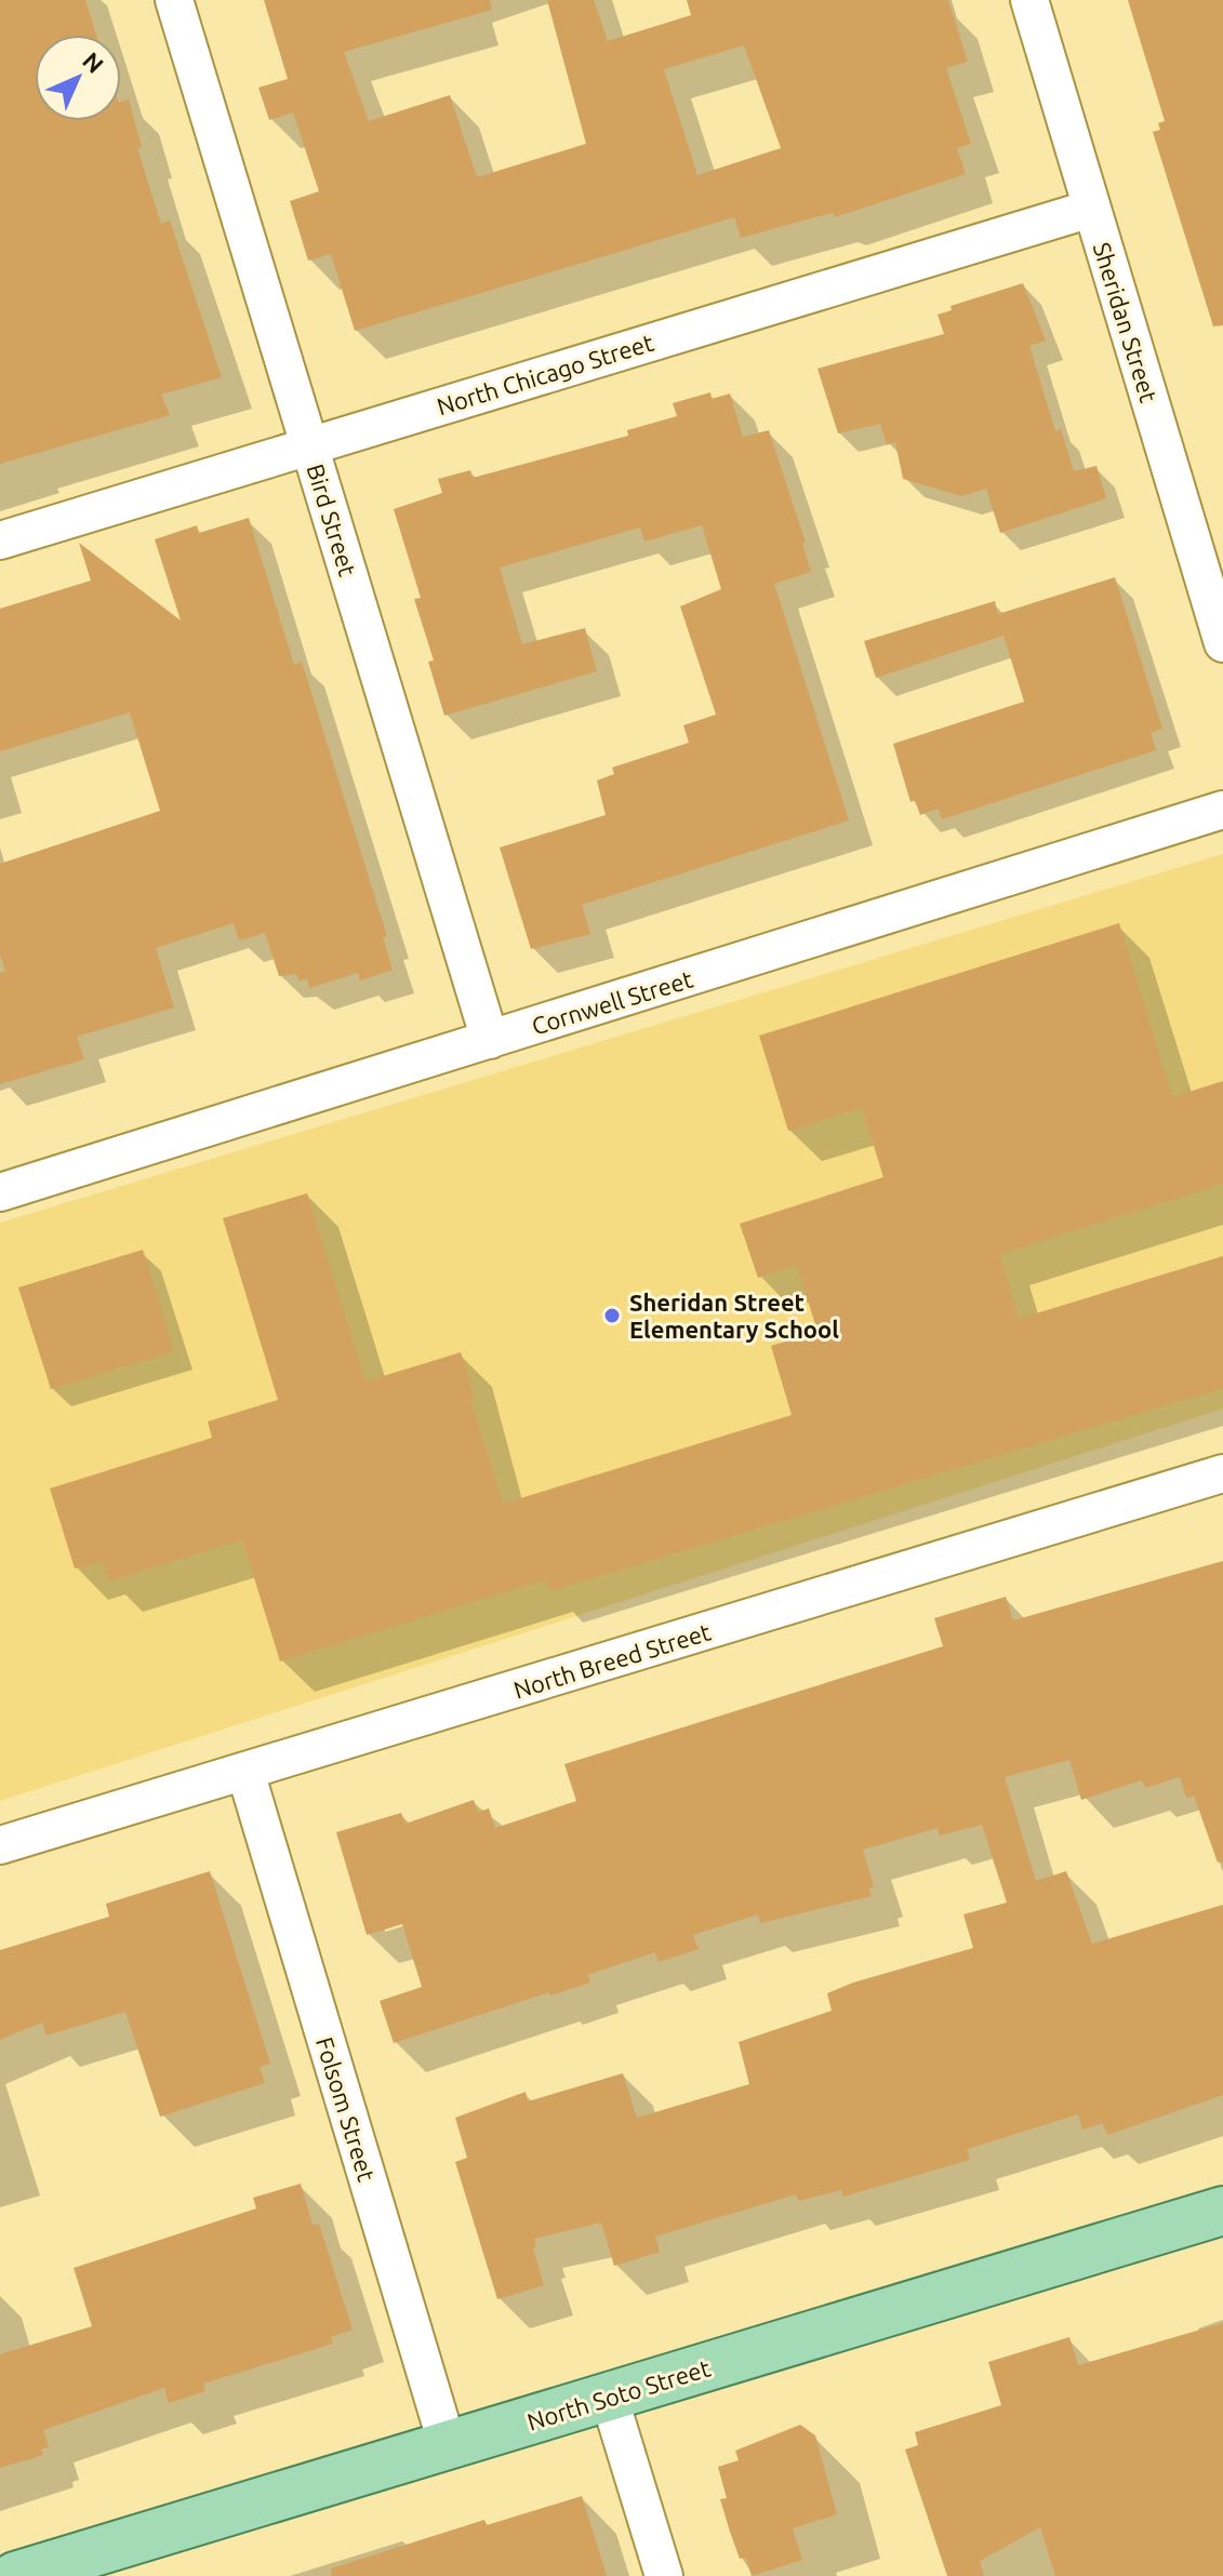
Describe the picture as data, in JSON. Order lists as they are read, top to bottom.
{
  "streets": {
    "main road": ["North Soto Street"],
    "street": [
      "Sheridan Street",
      "North Chicago Street",
      "Bird Street",
      "Cornwell Street",
      "North Breed Street",
      "Folsom Street"
    ]
  },
  "crossings": [
    ["Sheridan Street", "North Chicago Street"],
    ["North Chicago Street", "Bird Street"],
    ["Bird Street", "Cornwell Street"],
    ["North Breed Street", "Folsom Street"],
    ["Folsom Street", "North Soto Street"]
  ],
  "places": ["Sheridan Street Elementary School"],
  "north": "top right"
}
